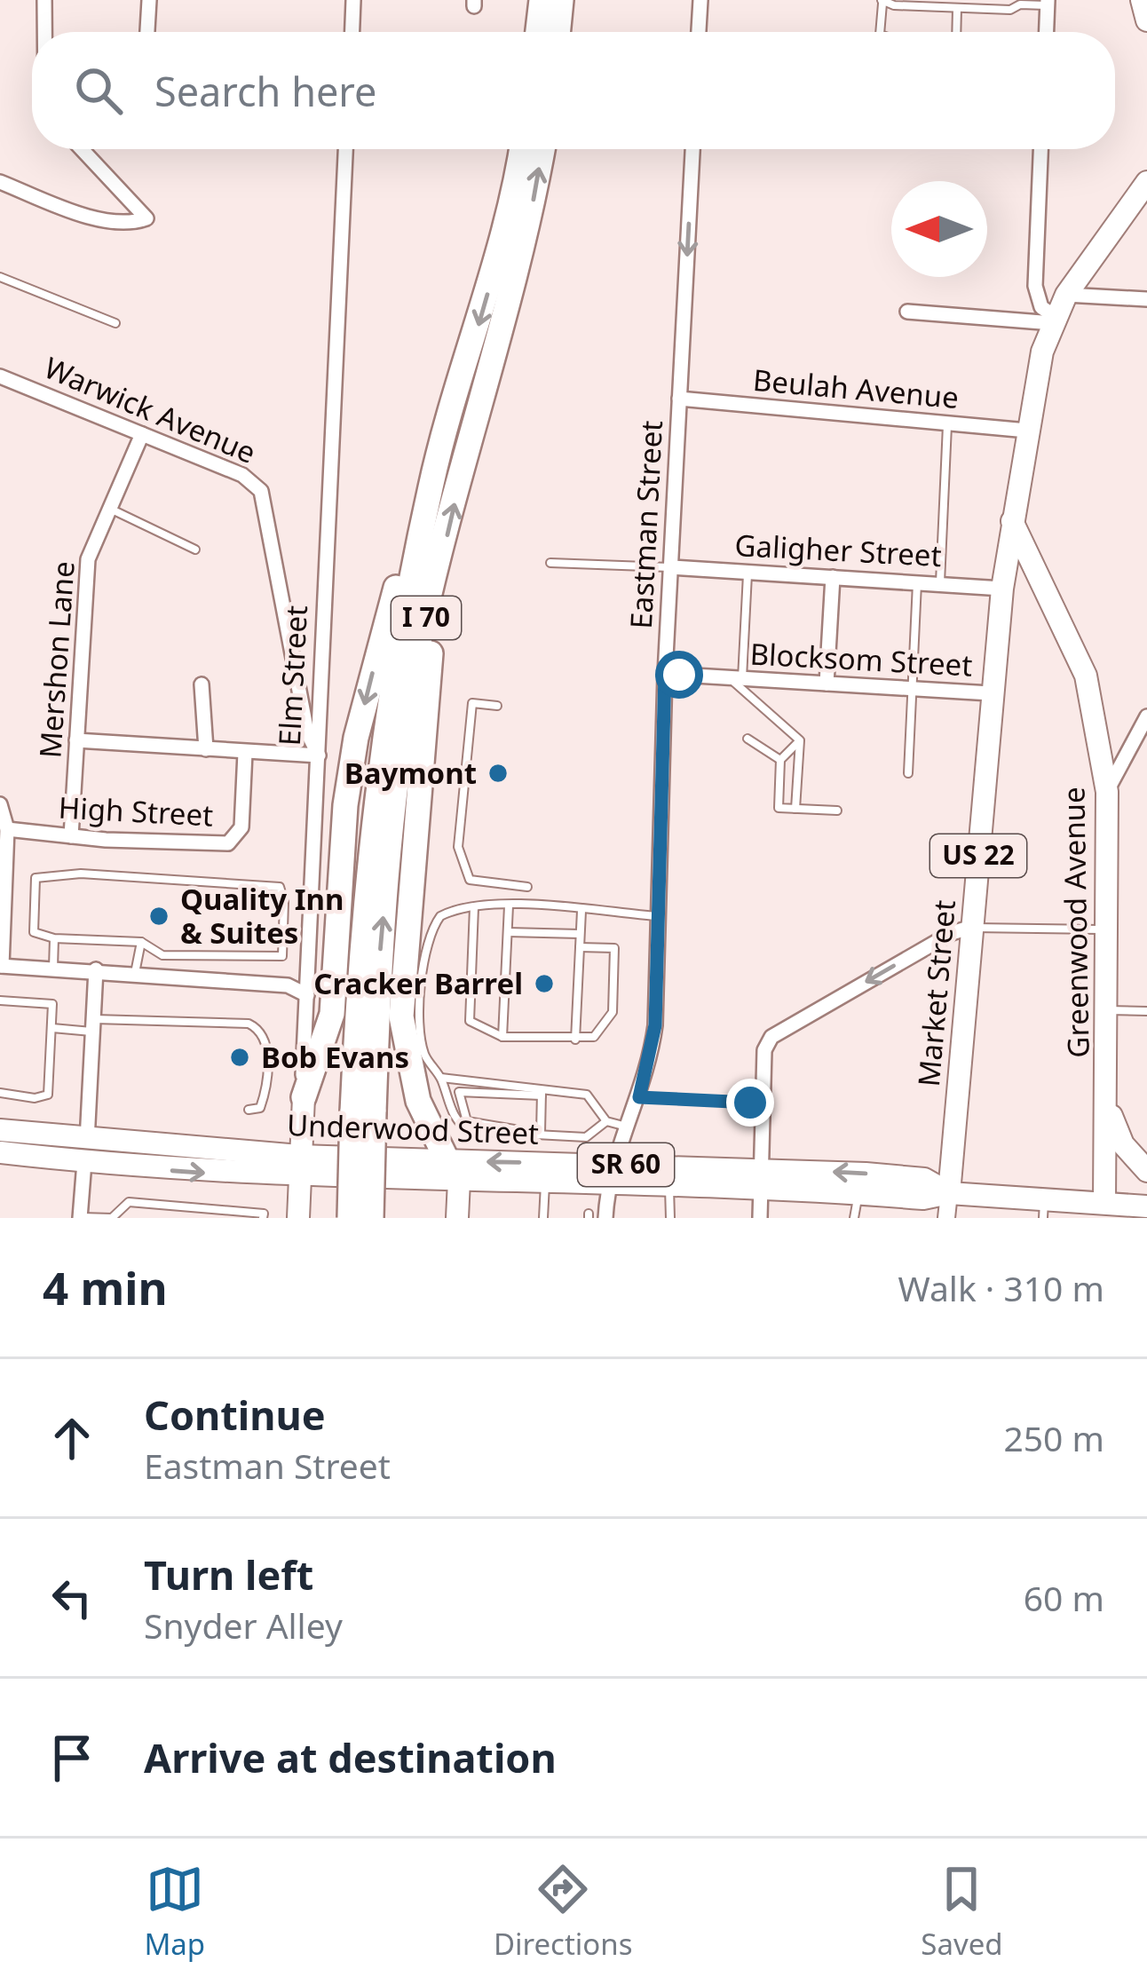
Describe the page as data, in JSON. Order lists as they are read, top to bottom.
{
  "streets": {
    "highway": ["I 70"],
    "main road": [
      "Elm Street",
      "US 22",
      "Greenwood Avenue",
      "Market Street",
      "Underwood Street",
      "SR 60"
    ],
    "street": [
      "Beulah Avenue",
      "Warwick Avenue",
      "Eastman Street",
      "Galigher Street",
      "Mershon Lane",
      "Blocksom Street",
      "High Street"
    ]
  },
  "crossings": [
    ["Beulah Avenue", "Eastman Street"],
    ["Beulah Avenue", "US 22"],
    ["Warwick Avenue", "Mershon Lane"],
    ["Warwick Avenue", "Elm Street"],
    ["Eastman Street", "Galigher Street"],
    ["Eastman Street", "Blocksom Street"],
    ["Eastman Street", "Underwood Street"],
    ["Galigher Street", "Market Street"],
    ["Mershon Lane", "High Street"],
    ["Blocksom Street", "Market Street"],
    ["Elm Street", "Underwood Street"],
    ["US 22", "Greenwood Avenue"],
    ["US 22", "Market Street"],
    ["Greenwood Avenue", "Market Street"],
    ["Greenwood Avenue", "Underwood Street"],
    ["Market Street", "Underwood Street"]
  ],
  "places": [
    "Baymont",
    "Quality Inn & Suites",
    "Cracker Barrel",
    "Bob Evans"
  ],
  "north": "left",
  "page": {
    "search": "Search here",
    "heading": ["4 min", "Walk · 310 m"],
    "list": [
      ["Continue", "Eastman Street", "250 m"],
      ["Turn left", "Snyder Alley", "60 m"],
      "Arrive at destination"
    ],
    "nav": ["Map", "Directions", "Saved"]
  }
}
